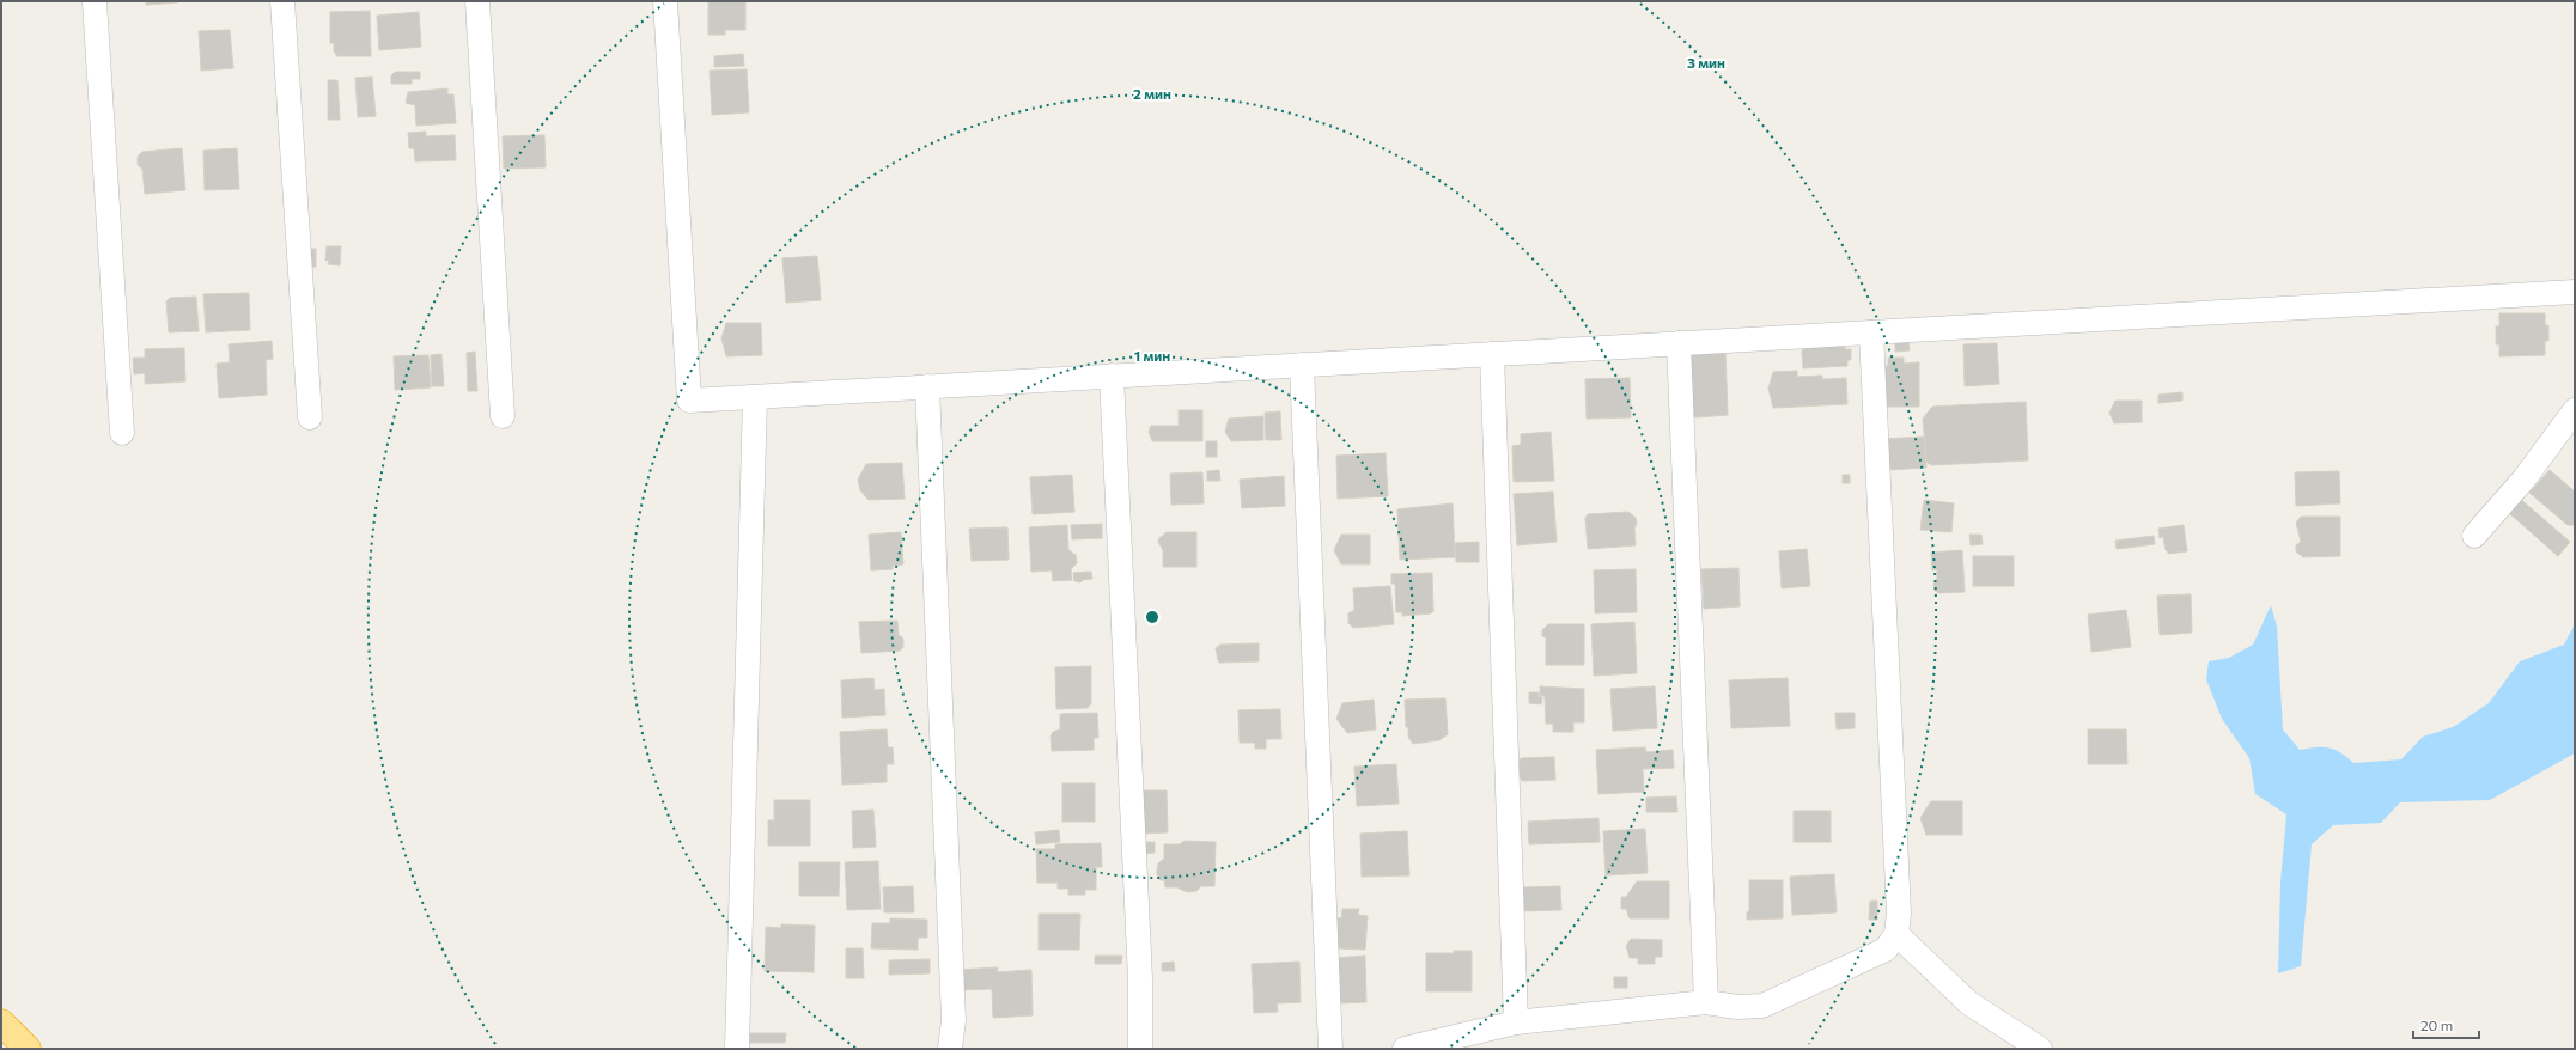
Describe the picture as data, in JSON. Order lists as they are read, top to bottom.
{
  "scale_bar": "20 m",
  "rings": ["3 мин", "2 мин", "1 мин"]
}
